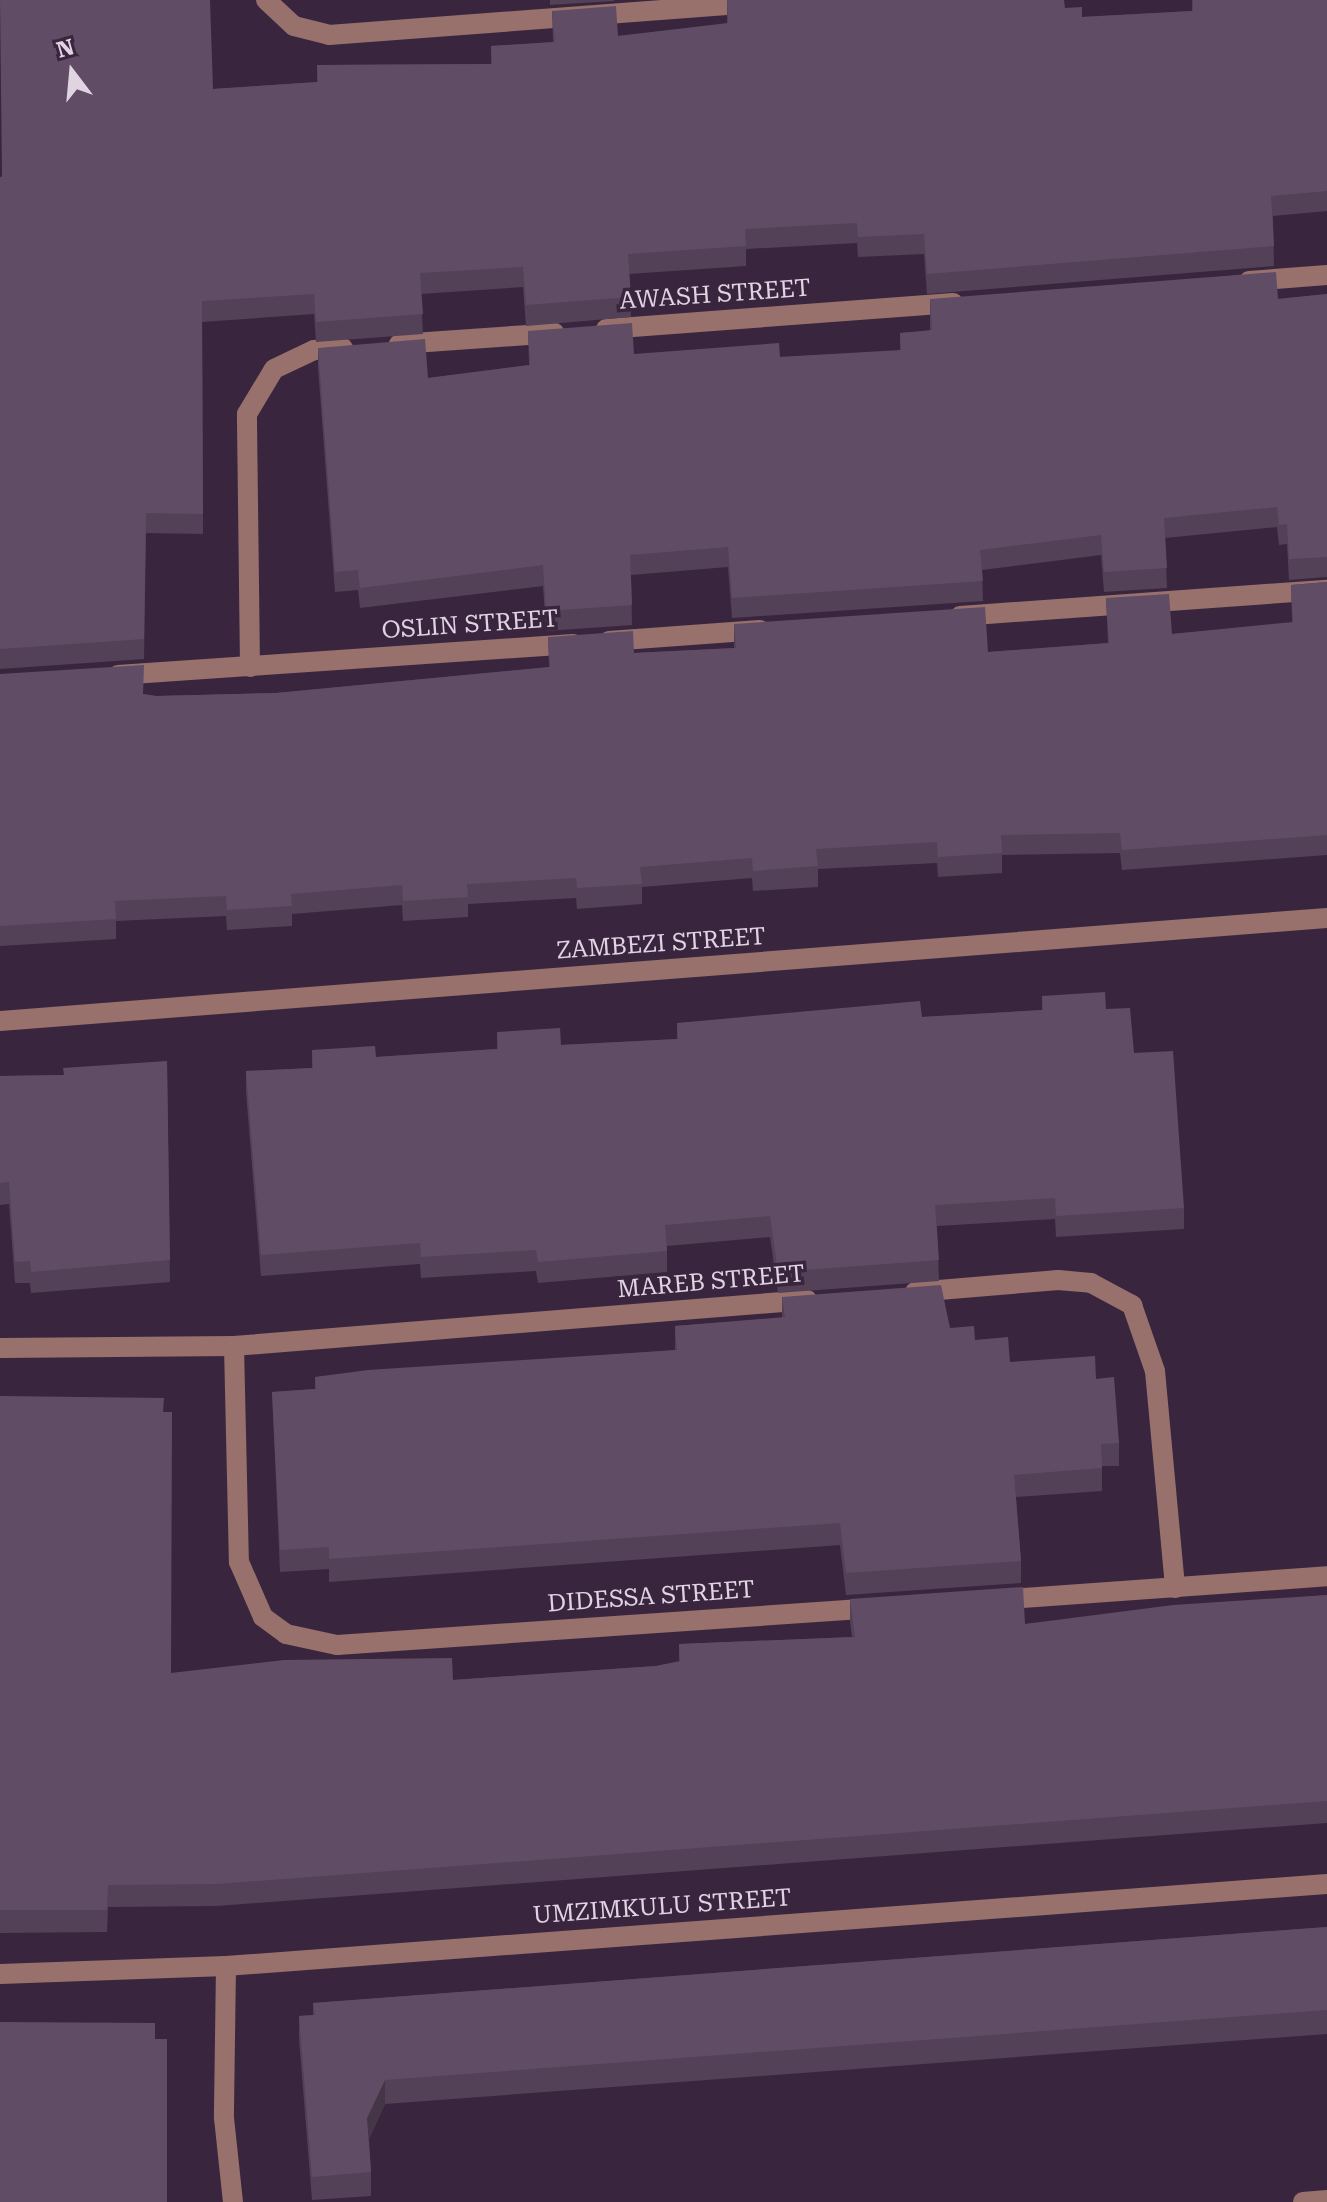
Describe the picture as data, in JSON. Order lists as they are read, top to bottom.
{
  "streets": {
    "street": [
      "AWASH STREET",
      "OSLIN STREET",
      "ZAMBEZI STREET",
      "MAREB STREET",
      "DIDESSA STREET",
      "UMZIMKULU STREET"
    ]
  },
  "crossings": [
    ["AWASH STREET", "OSLIN STREET"],
    ["MAREB STREET", "DIDESSA STREET"]
  ],
  "north": "top"
}
